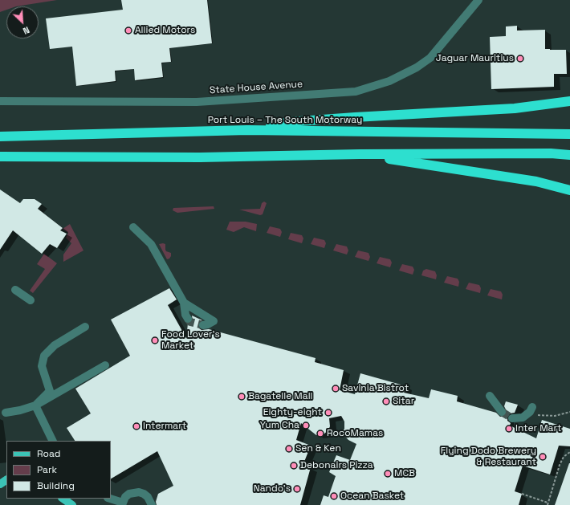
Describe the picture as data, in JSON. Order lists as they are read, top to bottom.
{
  "streets": {
    "highway": ["Port Louis – The South Motorway"],
    "street": ["State House Avenue"]
  },
  "places": [
    "Allied Motors",
    "Jaguar Mauritius",
    "Food Lover's Market",
    "Savinia Bistrot",
    "Bagatelle Mall",
    "Sitar",
    "Eighty-eight",
    "Yum Cha",
    "Intermart",
    "Inter Mart",
    "RocoMamas",
    "Sen & Ken",
    "Flying Dodo Brewery & Restaurant",
    "Debonairs Pizza",
    "MCB",
    "Nando's",
    "Ocean Basket"
  ],
  "legend": ["Road", "Park", "Building"],
  "north": "bottom right"
}
